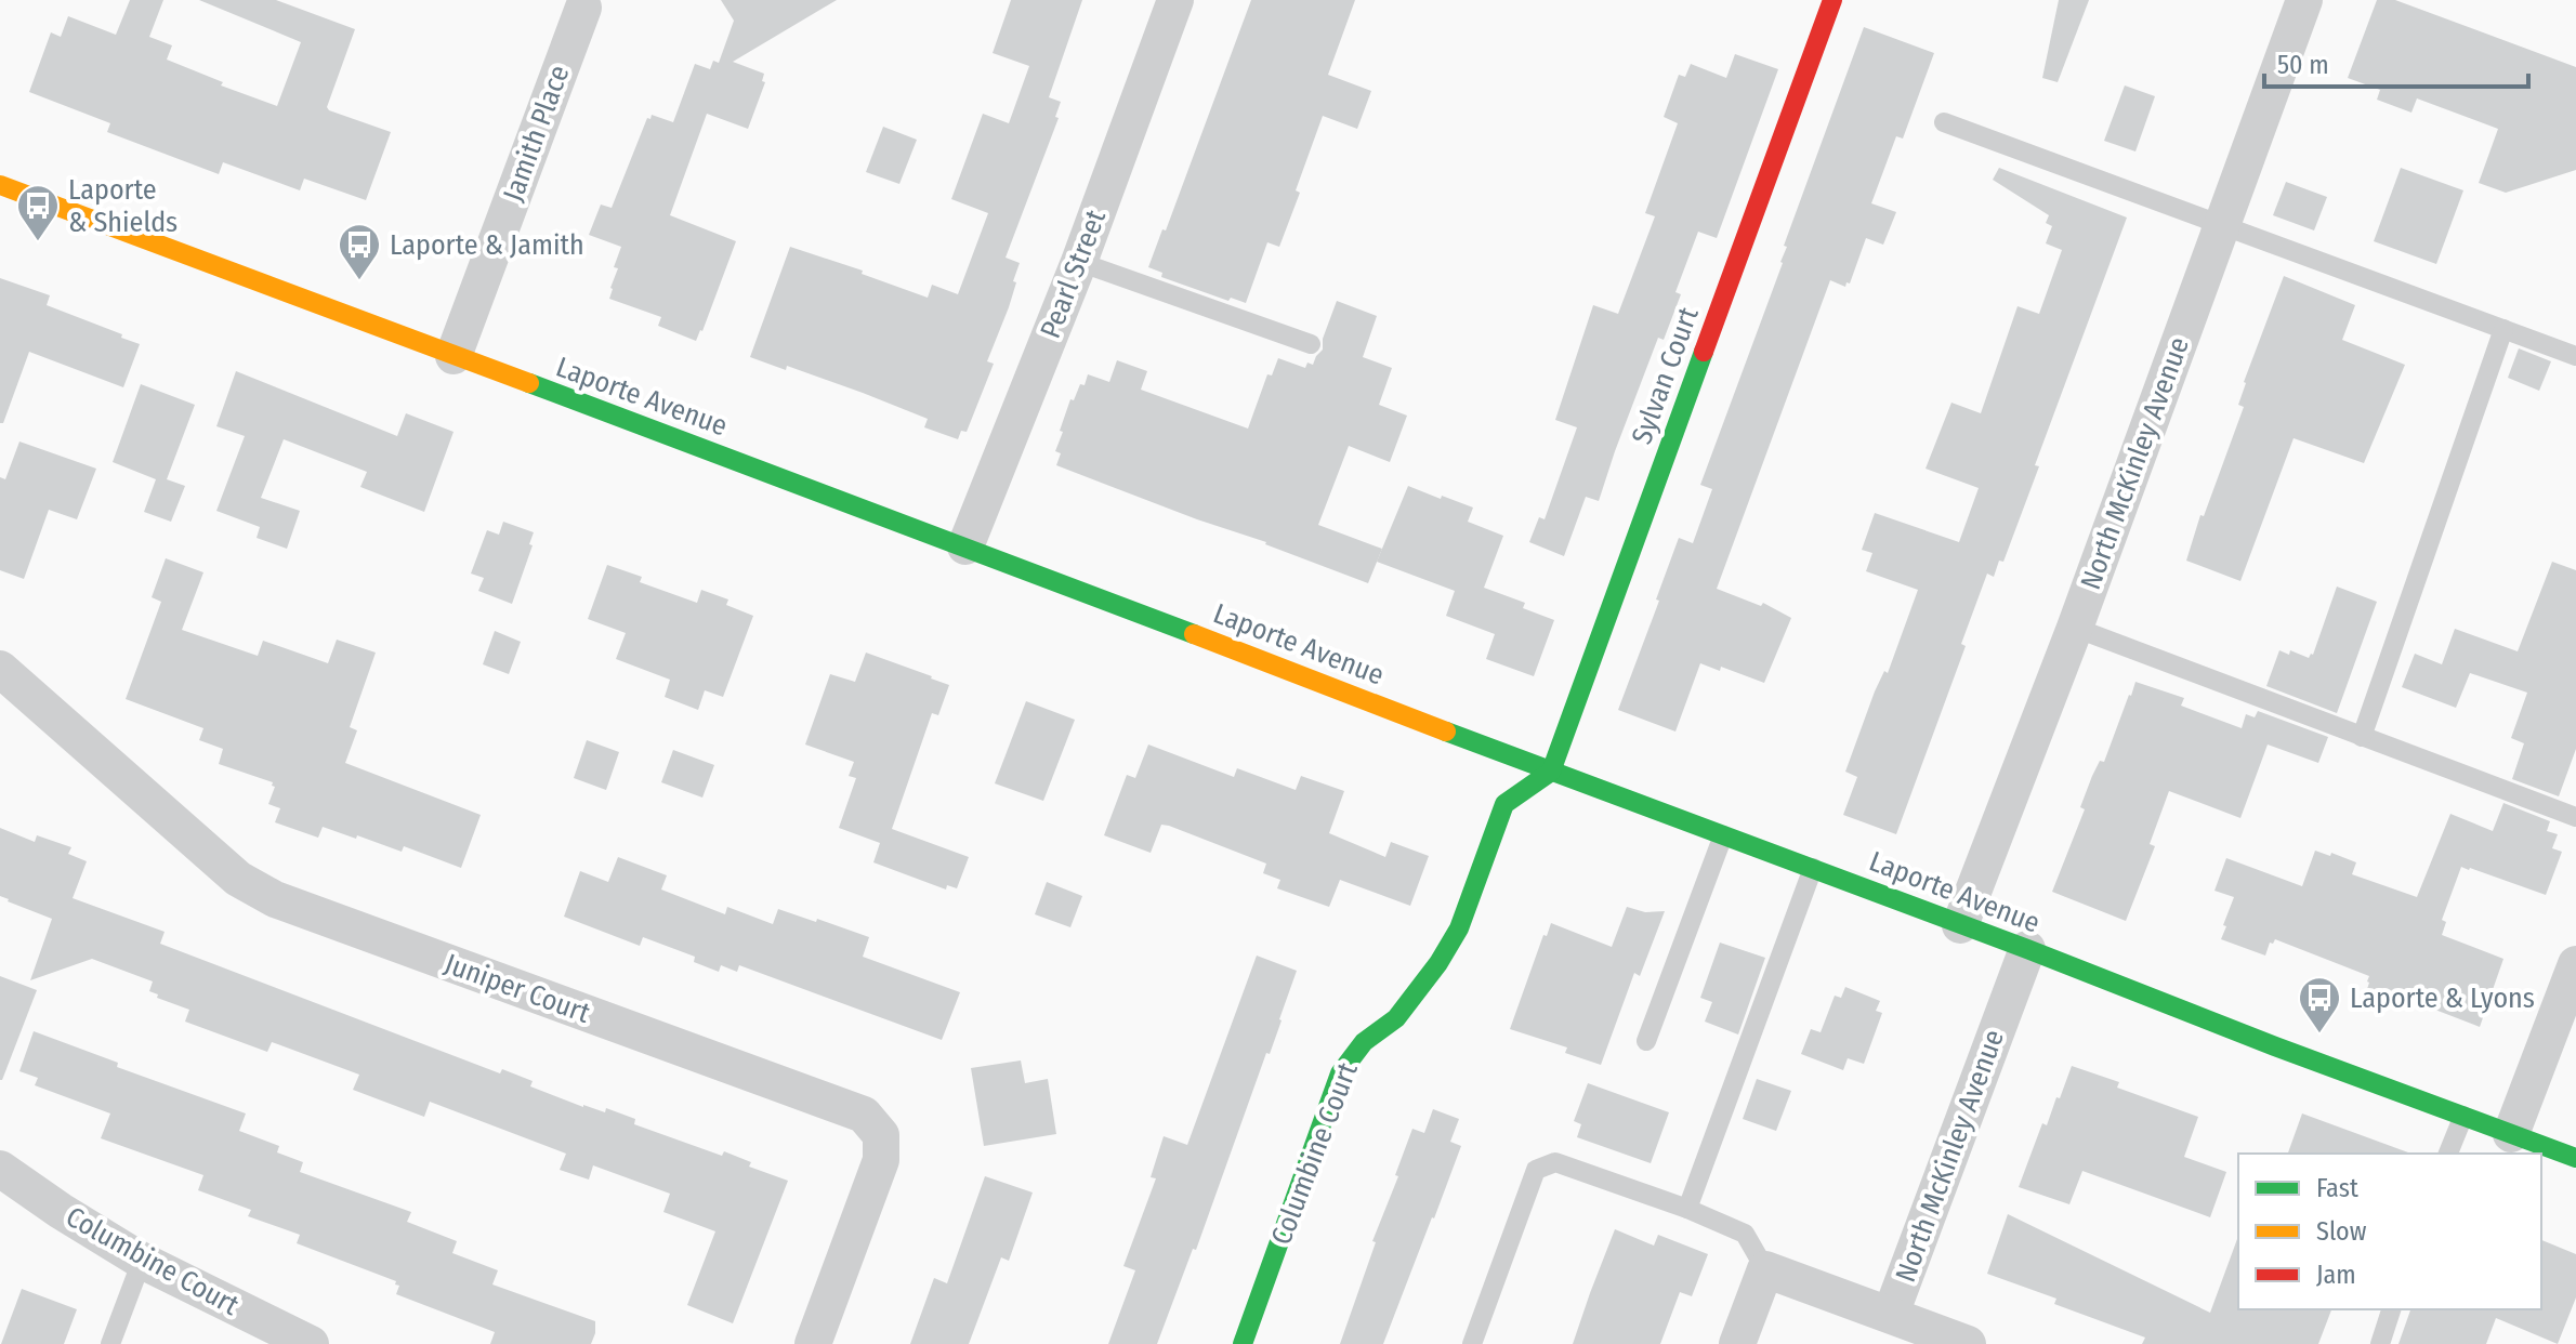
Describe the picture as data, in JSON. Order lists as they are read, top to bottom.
{
  "streets": {
    "street": [
      "Jamith Place",
      "Pearl Street",
      "Sylvan Court",
      "Laporte Avenue",
      "North McKinley Avenue",
      "Juniper Court",
      "Columbine Court"
    ]
  },
  "crossings": [
    ["Jamith Place", "Laporte Avenue"],
    ["Pearl Street", "Laporte Avenue"],
    ["Sylvan Court", "Laporte Avenue"],
    ["Sylvan Court", "Columbine Court"],
    ["Laporte Avenue", "North McKinley Avenue"],
    ["Laporte Avenue", "Columbine Court"]
  ],
  "places": {
    "bus stop": ["Laporte & Shields", "Laporte & Jamith", "Laporte & Lyons"]
  },
  "legend": ["Fast", "Slow", "Jam"],
  "scale_bar": "50 m"
}
